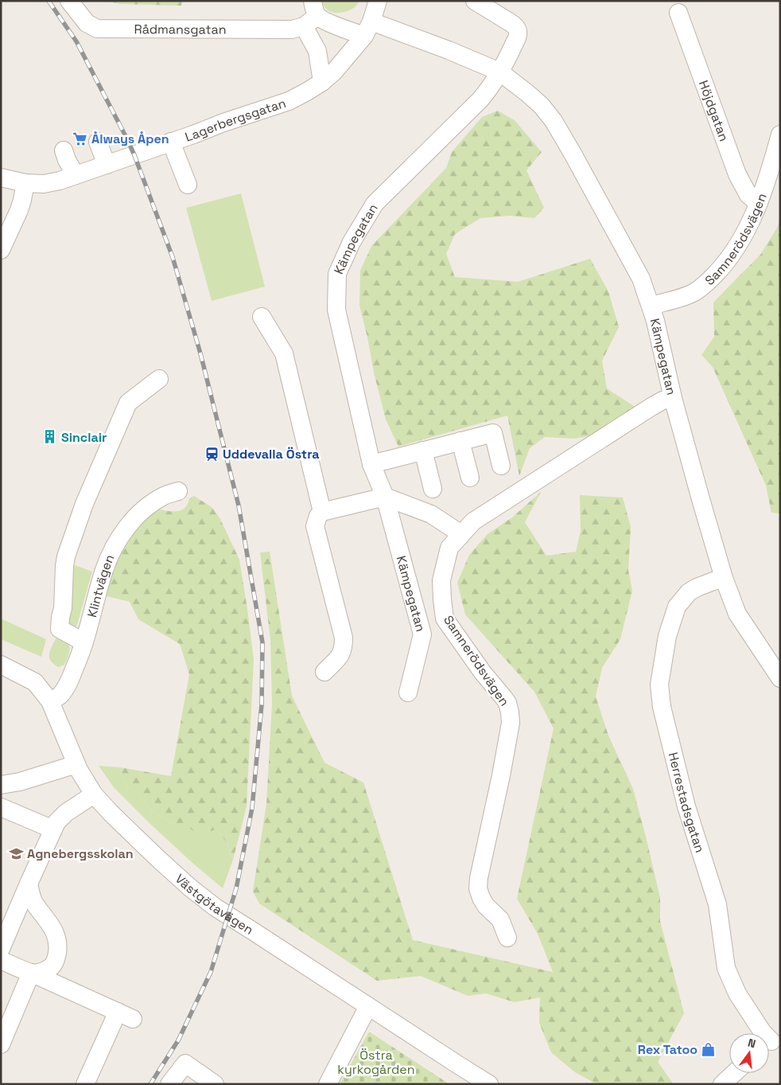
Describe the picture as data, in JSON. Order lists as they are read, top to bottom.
{
  "streets": {
    "street": [
      "Rådmansgatan",
      "Höjdgatan",
      "Lagerbergsgatan",
      "Samnerödsvägen",
      "Kämpegatan",
      "Klintvägen",
      "Herrestadsgatan",
      "Västgötavägen"
    ]
  },
  "crossings": [
    ["Rådmansgatan", "Kämpegatan"],
    ["Höjdgatan", "Samnerödsvägen"],
    ["Lagerbergsgatan", "Kämpegatan"],
    ["Samnerödsvägen", "Kämpegatan"],
    ["Kämpegatan", "Herrestadsgatan"],
    ["Klintvägen", "Västgötavägen"]
  ],
  "parks": ["Östra kyrkogården"],
  "places": {
    "supermarket": ["Ålways Åpen"],
    "building": ["Sinclair"],
    "station": ["Uddevalla Östra"],
    "school or university": ["Agnebergsskolan"],
    "shop": ["Rex Tatoo"]
  },
  "north": "top"
}
